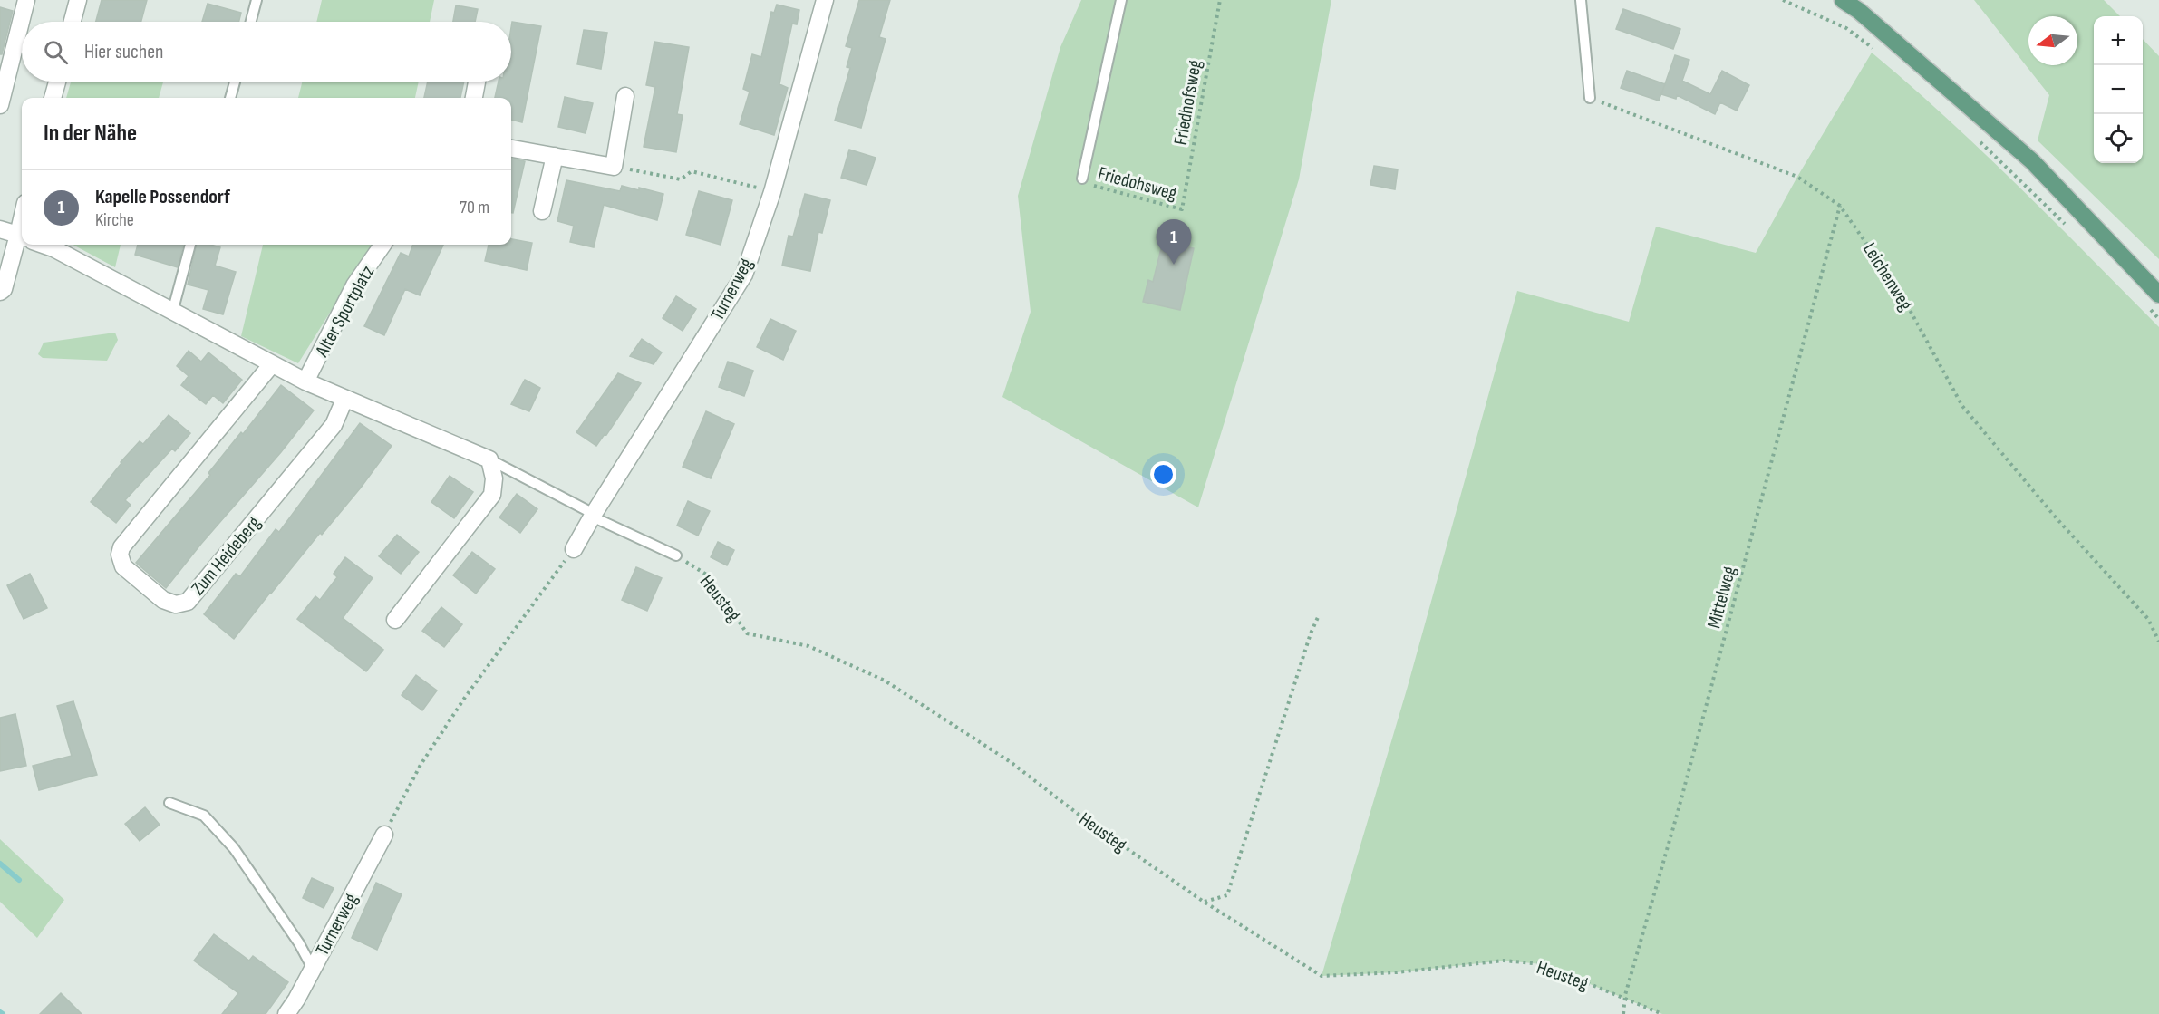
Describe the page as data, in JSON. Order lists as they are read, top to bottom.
{
  "streets": {
    "street": ["Turnerweg", "Alter Sportplatz", "Zum Heideberg"],
    "path": [
      "Friedhofsweg",
      "Friedohsweg",
      "Leichenweg",
      "Mittelweg",
      "Heusteg"
    ]
  },
  "crossings": [
    ["Friedhofsweg", "Friedohsweg"],
    ["Leichenweg", "Mittelweg"],
    ["Mittelweg", "Heusteg"]
  ],
  "north": "left",
  "page": {
    "map_buttons": ["+", "−"],
    "search": "Hier suchen",
    "heading": "In der Nähe",
    "list": [
      {
        "mark": "1",
        "name": "Kapelle Possendorf",
        "note": "Kirche",
        "value": "70 m"
      }
    ],
    "pins": "1"
  }
}
